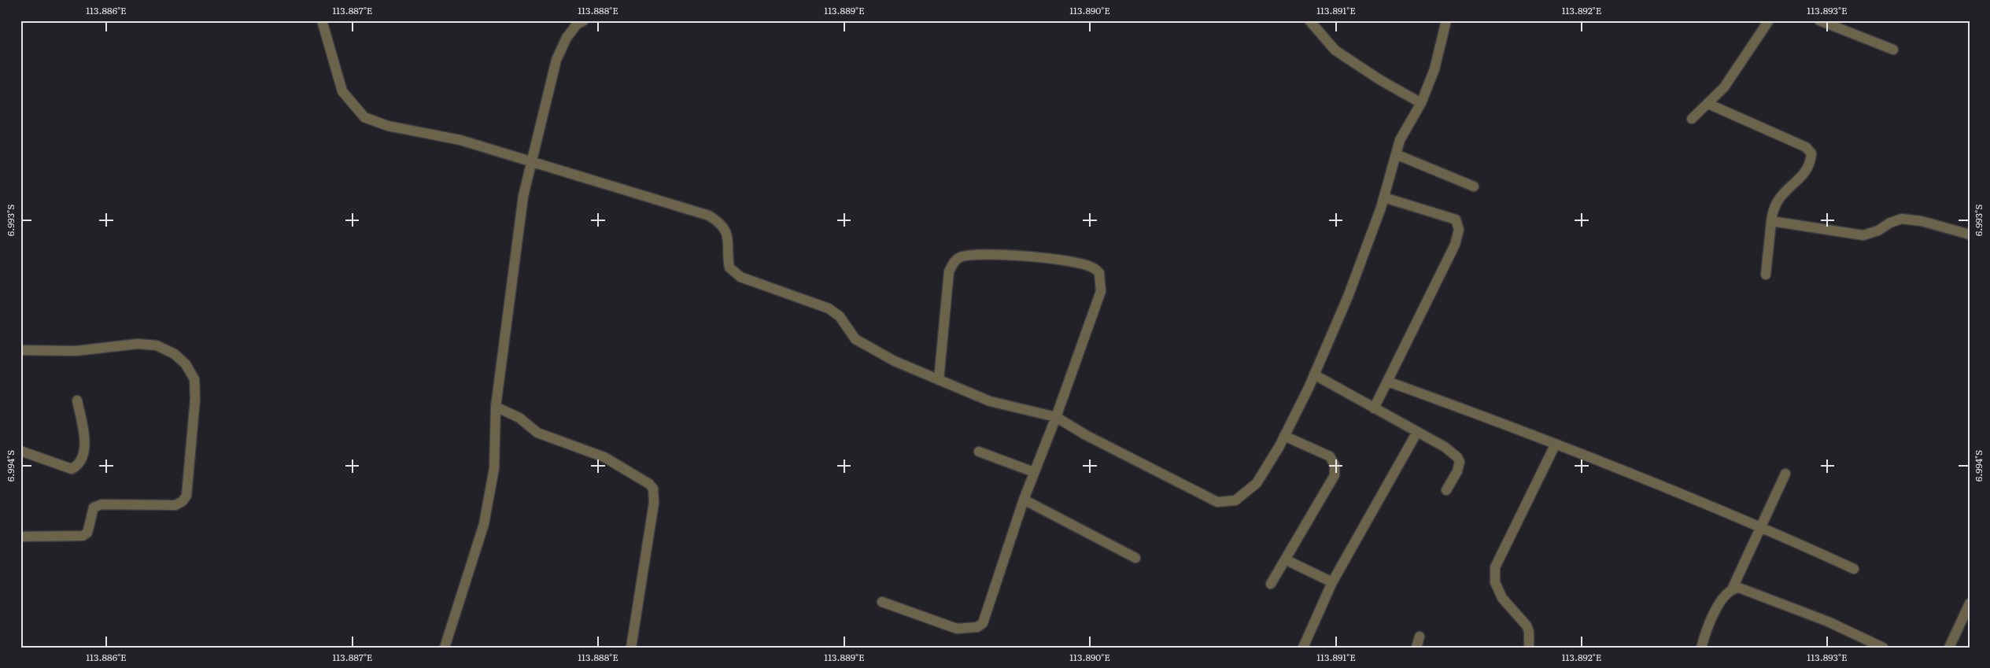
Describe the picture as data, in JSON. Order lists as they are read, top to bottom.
{
  "coordinates": [
    "113.886°E",
    "113.887°E",
    "113.888°E",
    "113.889°E",
    "113.890°E",
    "113.891°E",
    "113.892°E",
    "113.893°E",
    "6.993°S",
    "6.994°S"
  ]
}
